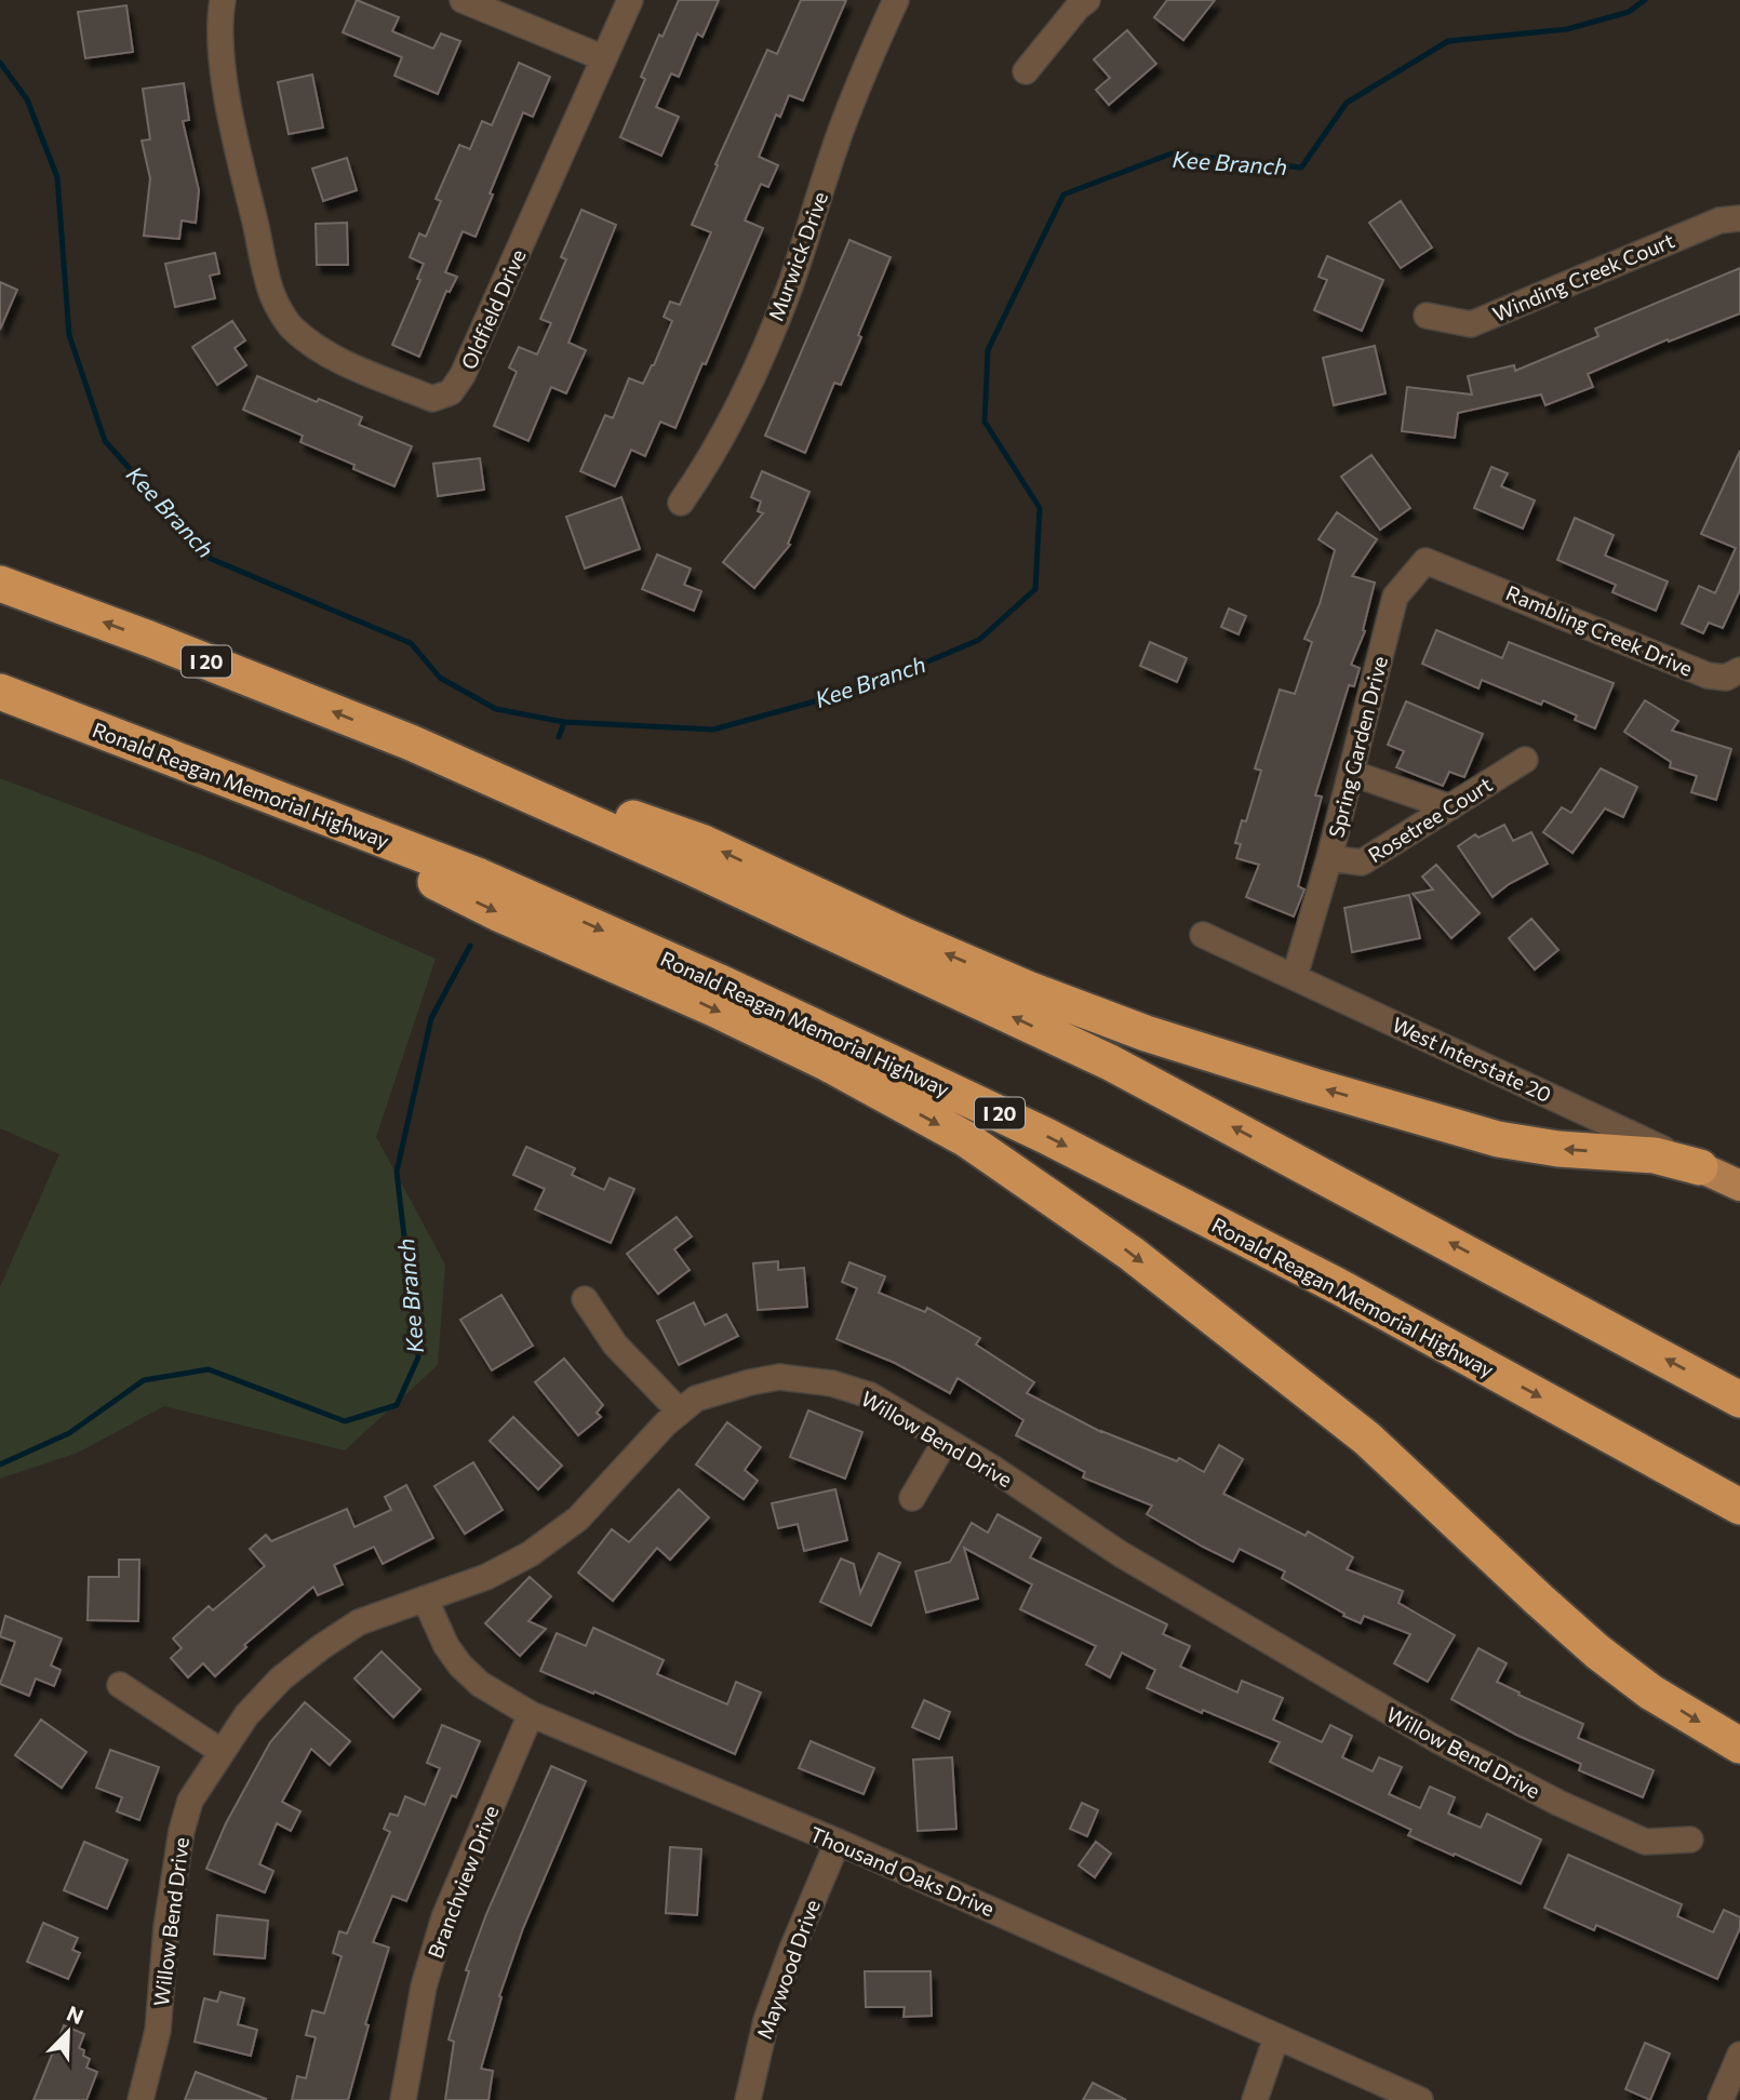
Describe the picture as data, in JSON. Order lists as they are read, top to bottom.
{
  "streets": {
    "highway": ["I 20", "Ronald Reagan Memorial Highway"],
    "main road": ["West Interstate 20"],
    "street": [
      "Murwick Drive",
      "Winding Creek Court",
      "Oldfield Drive",
      "Rambling Creek Drive",
      "Spring Garden Drive",
      "Rosetree Court",
      "Willow Bend Drive",
      "Thousand Oaks Drive",
      "Branchview Drive",
      "Maywood Drive"
    ]
  },
  "crossings": [
    ["Rambling Creek Drive", "Spring Garden Drive"],
    ["Spring Garden Drive", "Rosetree Court"],
    ["Spring Garden Drive", "West Interstate 20"],
    ["Willow Bend Drive", "Thousand Oaks Drive"],
    ["Thousand Oaks Drive", "Branchview Drive"],
    ["Thousand Oaks Drive", "Maywood Drive"]
  ],
  "water": ["Kee Branch"],
  "north": "top right"
}
